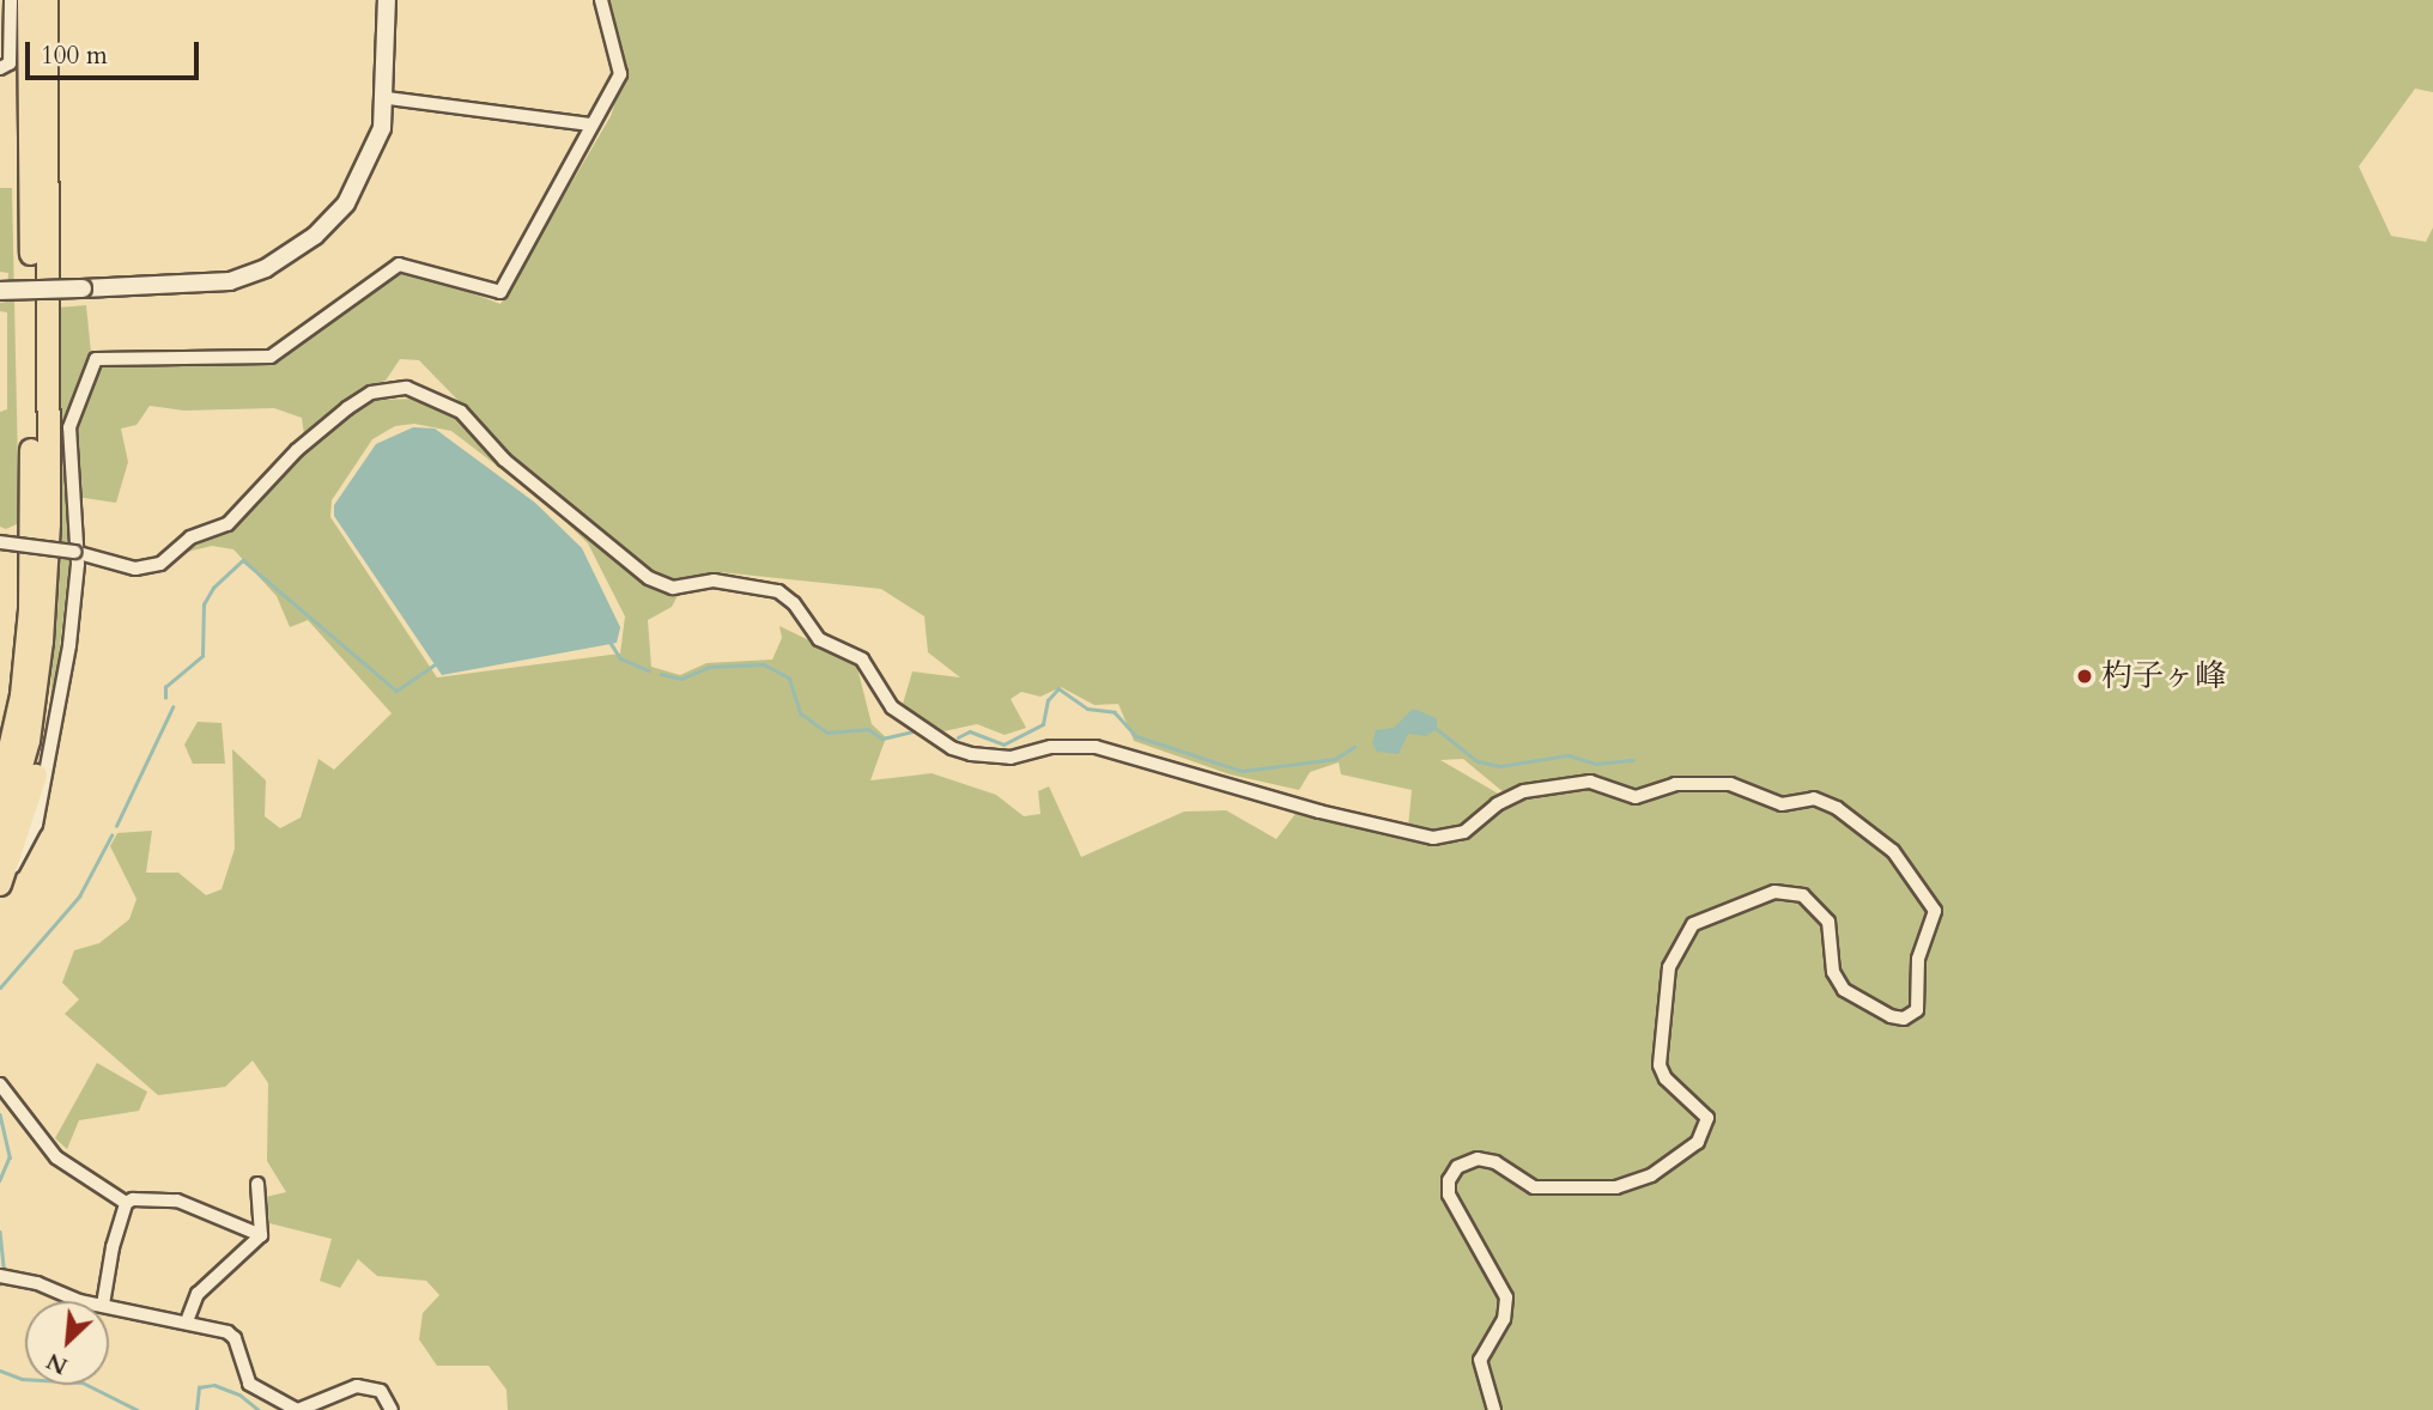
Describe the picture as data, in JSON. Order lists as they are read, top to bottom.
{
  "places": ["杓子ヶ峰"],
  "scale_bar": "100 m",
  "north": "bottom left"
}
